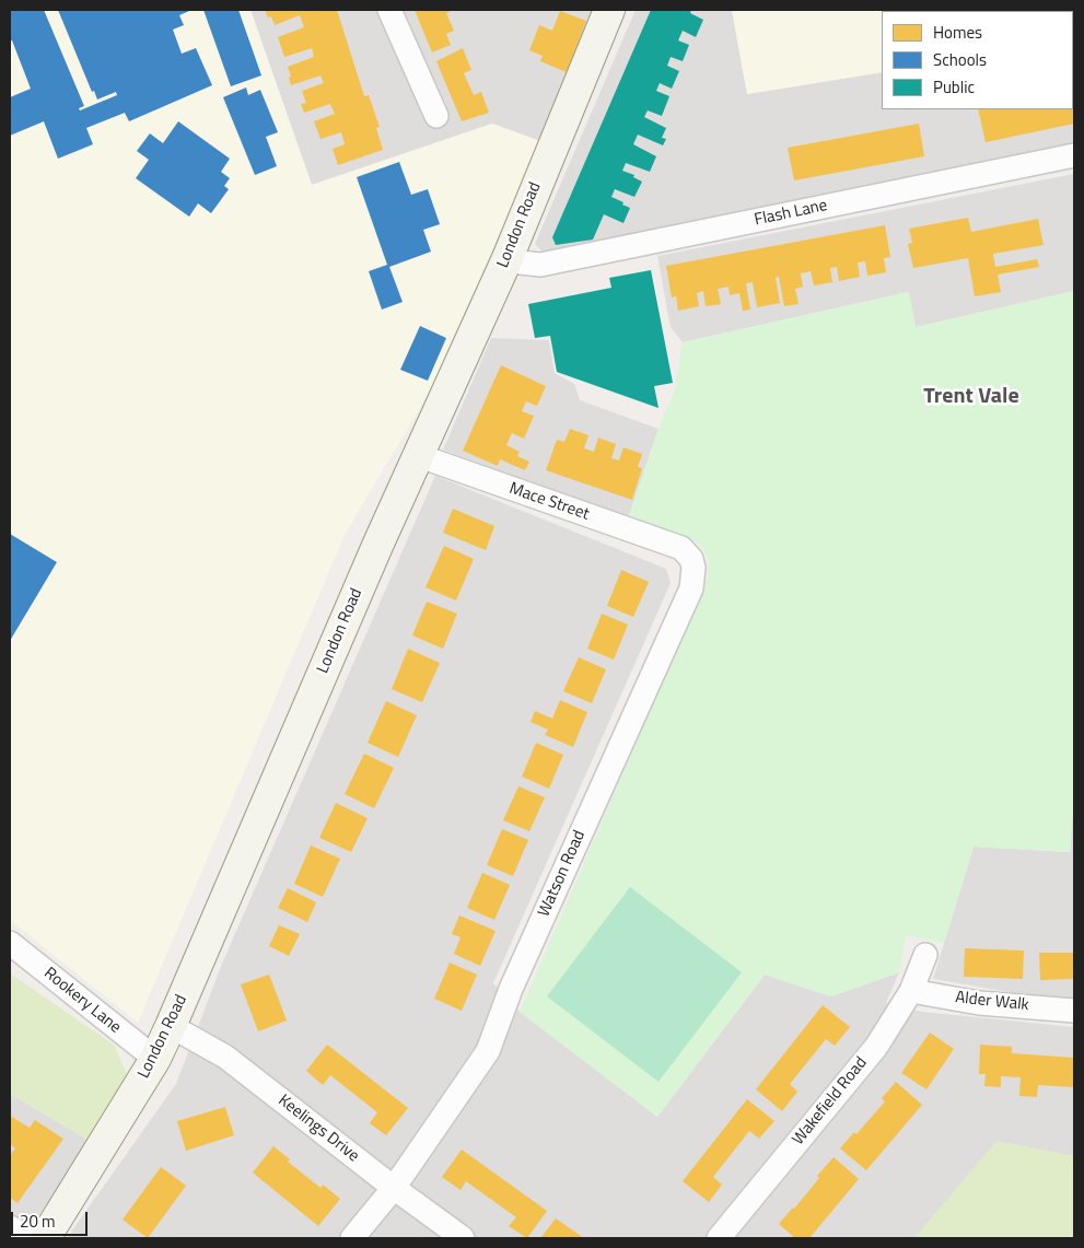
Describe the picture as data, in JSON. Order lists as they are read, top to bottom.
{
  "streets": {
    "main road": ["London Road"],
    "street": [
      "Flash Lane",
      "Mace Street",
      "Watson Road",
      "Rookery Lane",
      "Alder Walk",
      "Wakefield Road",
      "Keelings Drive"
    ]
  },
  "crossings": [
    ["Flash Lane", "London Road"],
    ["London Road", "Mace Street"],
    ["London Road", "Rookery Lane"],
    ["London Road", "Keelings Drive"],
    ["Mace Street", "Watson Road"],
    ["Watson Road", "Keelings Drive"],
    ["Alder Walk", "Wakefield Road"]
  ],
  "districts": ["Trent Vale"],
  "legend": ["Homes", "Schools", "Public"],
  "scale_bar": "20 m"
}
